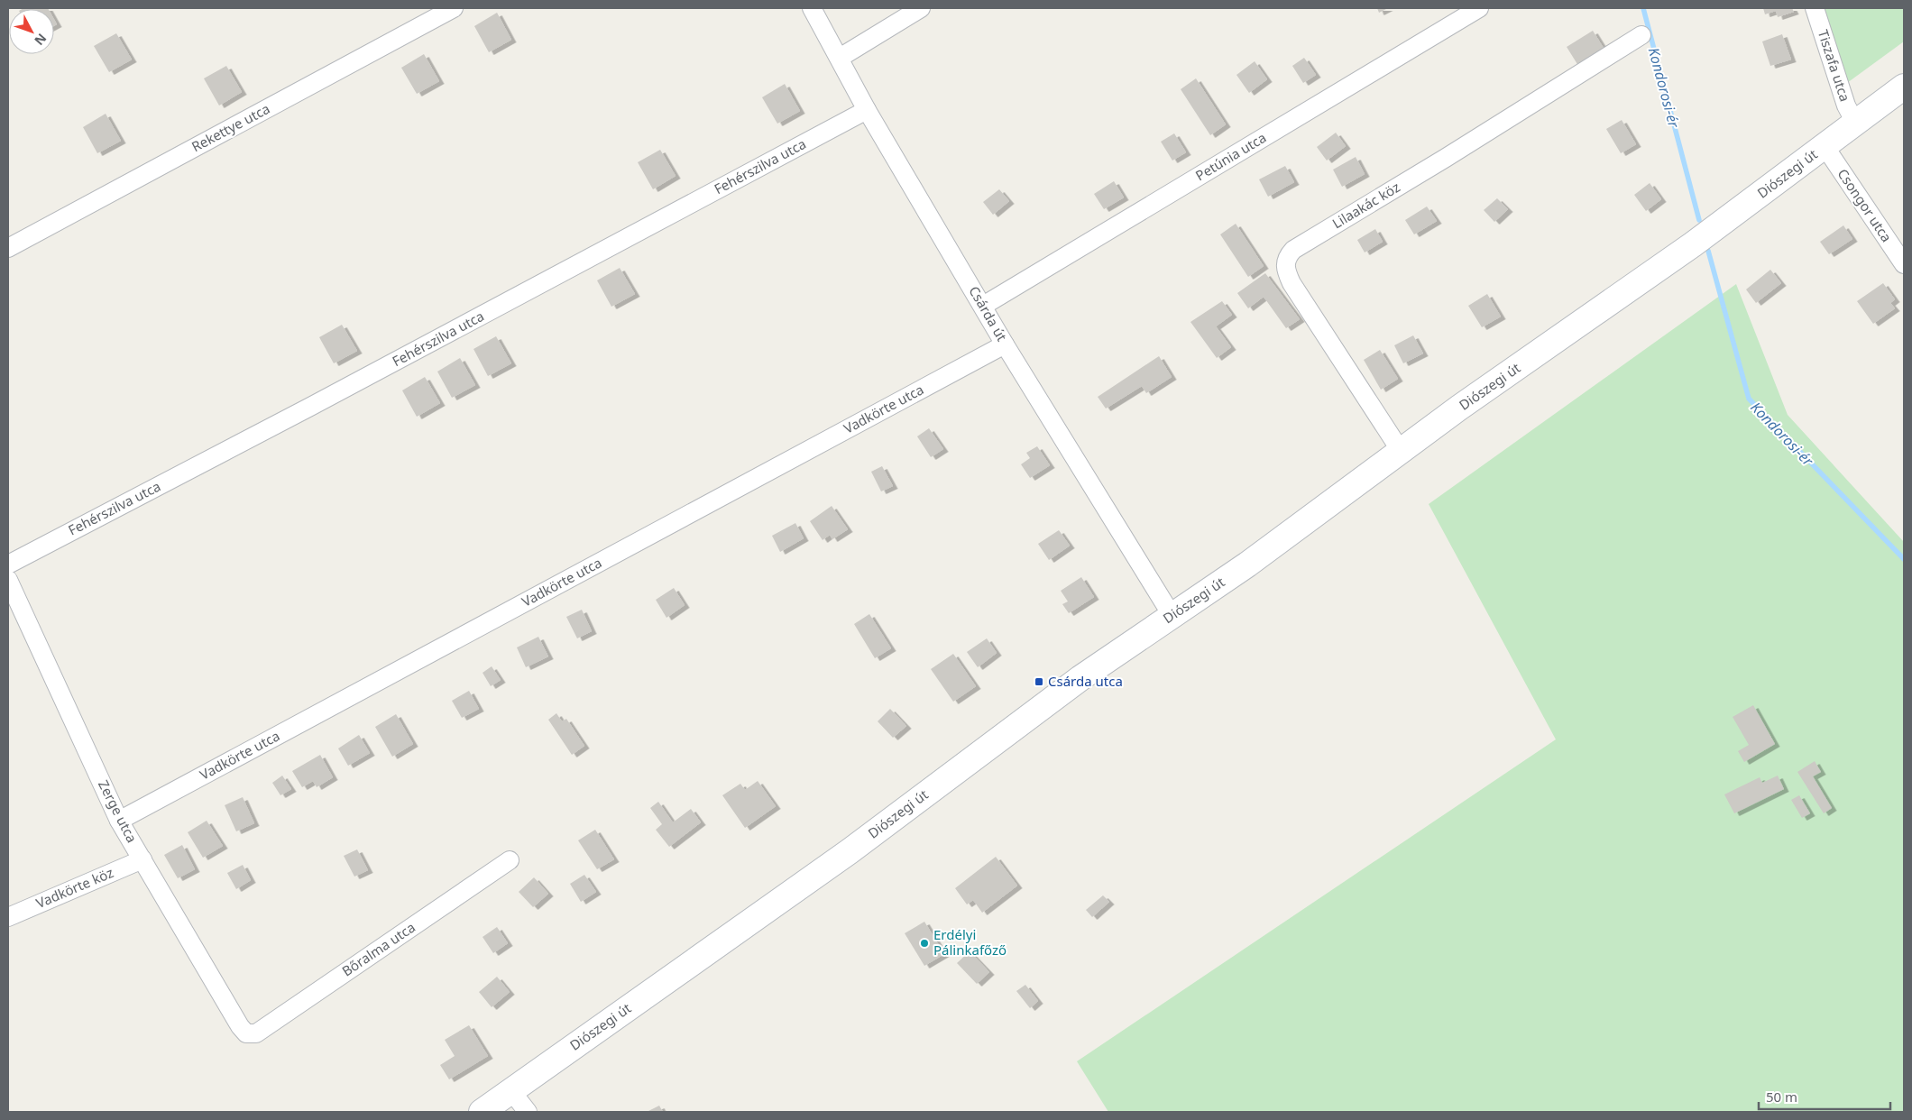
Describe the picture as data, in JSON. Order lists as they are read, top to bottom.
{
  "streets": {
    "main road": ["Diószegi út"],
    "street": [
      "Tiszafa utca",
      "Rekettye utca",
      "Petúnia utca",
      "Fehérszilva utca",
      "Lilaakác köz",
      "Csongor utca",
      "Csárda út",
      "Vadkörte utca",
      "Zerge utca",
      "Vadkörte köz",
      "Bőralma utca"
    ]
  },
  "crossings": [
    ["Tiszafa utca", "Diószegi út"],
    ["Petúnia utca", "Csárda út"],
    ["Fehérszilva utca", "Csárda út"],
    ["Diószegi út", "Lilaakác köz"],
    ["Diószegi út", "Csongor utca"],
    ["Diószegi út", "Csárda út"],
    ["Csárda út", "Vadkörte utca"],
    ["Vadkörte utca", "Zerge utca"],
    ["Zerge utca", "Vadkörte köz"],
    ["Zerge utca", "Bőralma utca"]
  ],
  "water": ["Kondorosi-ér"],
  "places": {
    "transit": ["Csárda utca"],
    "other": ["Erdélyi Pálinkafőző"]
  },
  "scale_bar": "50 m",
  "north": "bottom right"
}
